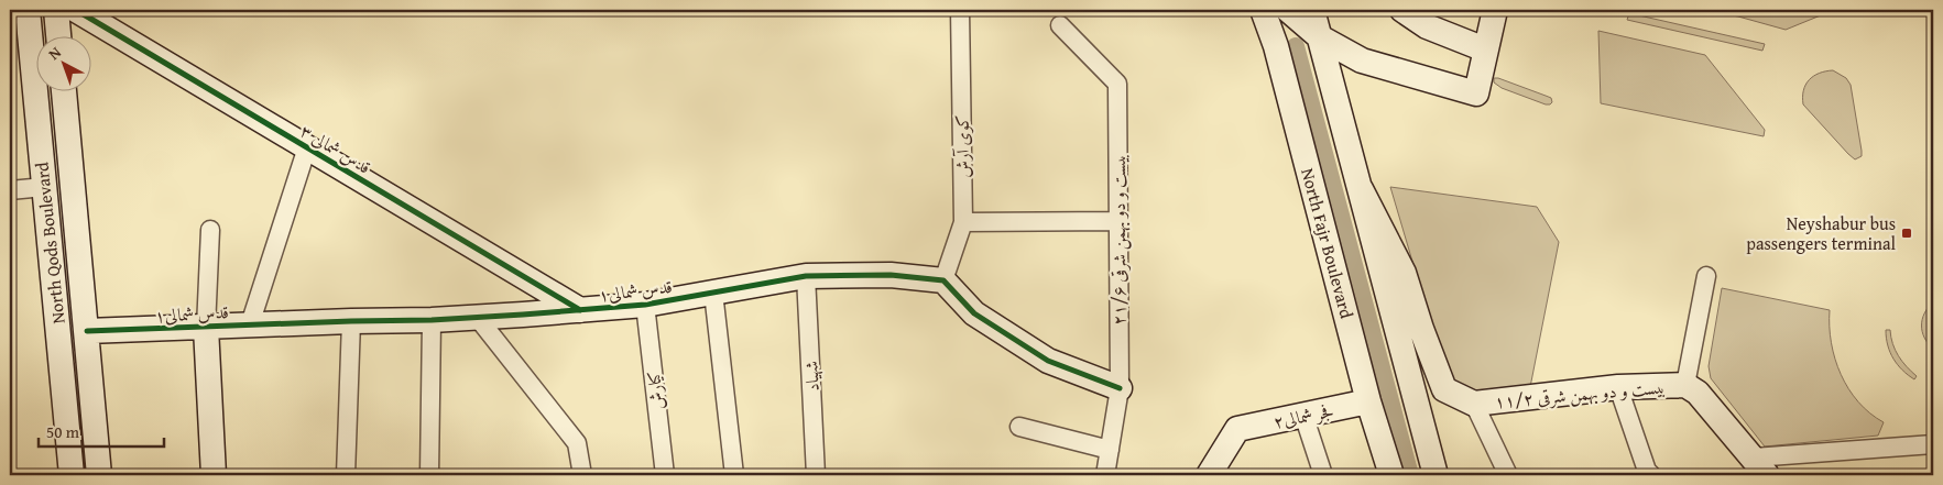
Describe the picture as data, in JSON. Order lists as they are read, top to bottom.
{
  "streets": {
    "street": [
      "کوی آرش",
      "قدس شمالی ۳",
      "بیست و دو بهمن شرقی ۲۱/۶",
      "North Qods Boulevard",
      "North Fajr Boulevard",
      "قدس شمالی۱",
      "شهیاد",
      "کیارش",
      "بیست و دو بهمن شرقی ۱۱/۲",
      "فجر شمالی۲"
    ]
  },
  "crossings": [
    ["کوی آرش", "قدس شمالی۱"],
    ["قدس شمالی ۳", "قدس شمالی۱"],
    ["North Qods Boulevard", "قدس شمالی۱"],
    ["North Fajr Boulevard", "فجر شمالی۲"],
    ["قدس شمالی۱", "شهیاد"],
    ["قدس شمالی۱", "کیارش"]
  ],
  "places": {
    "transit": ["Neyshabur bus passengers terminal"]
  },
  "scale_bar": "50 m",
  "north": "top left"
}
